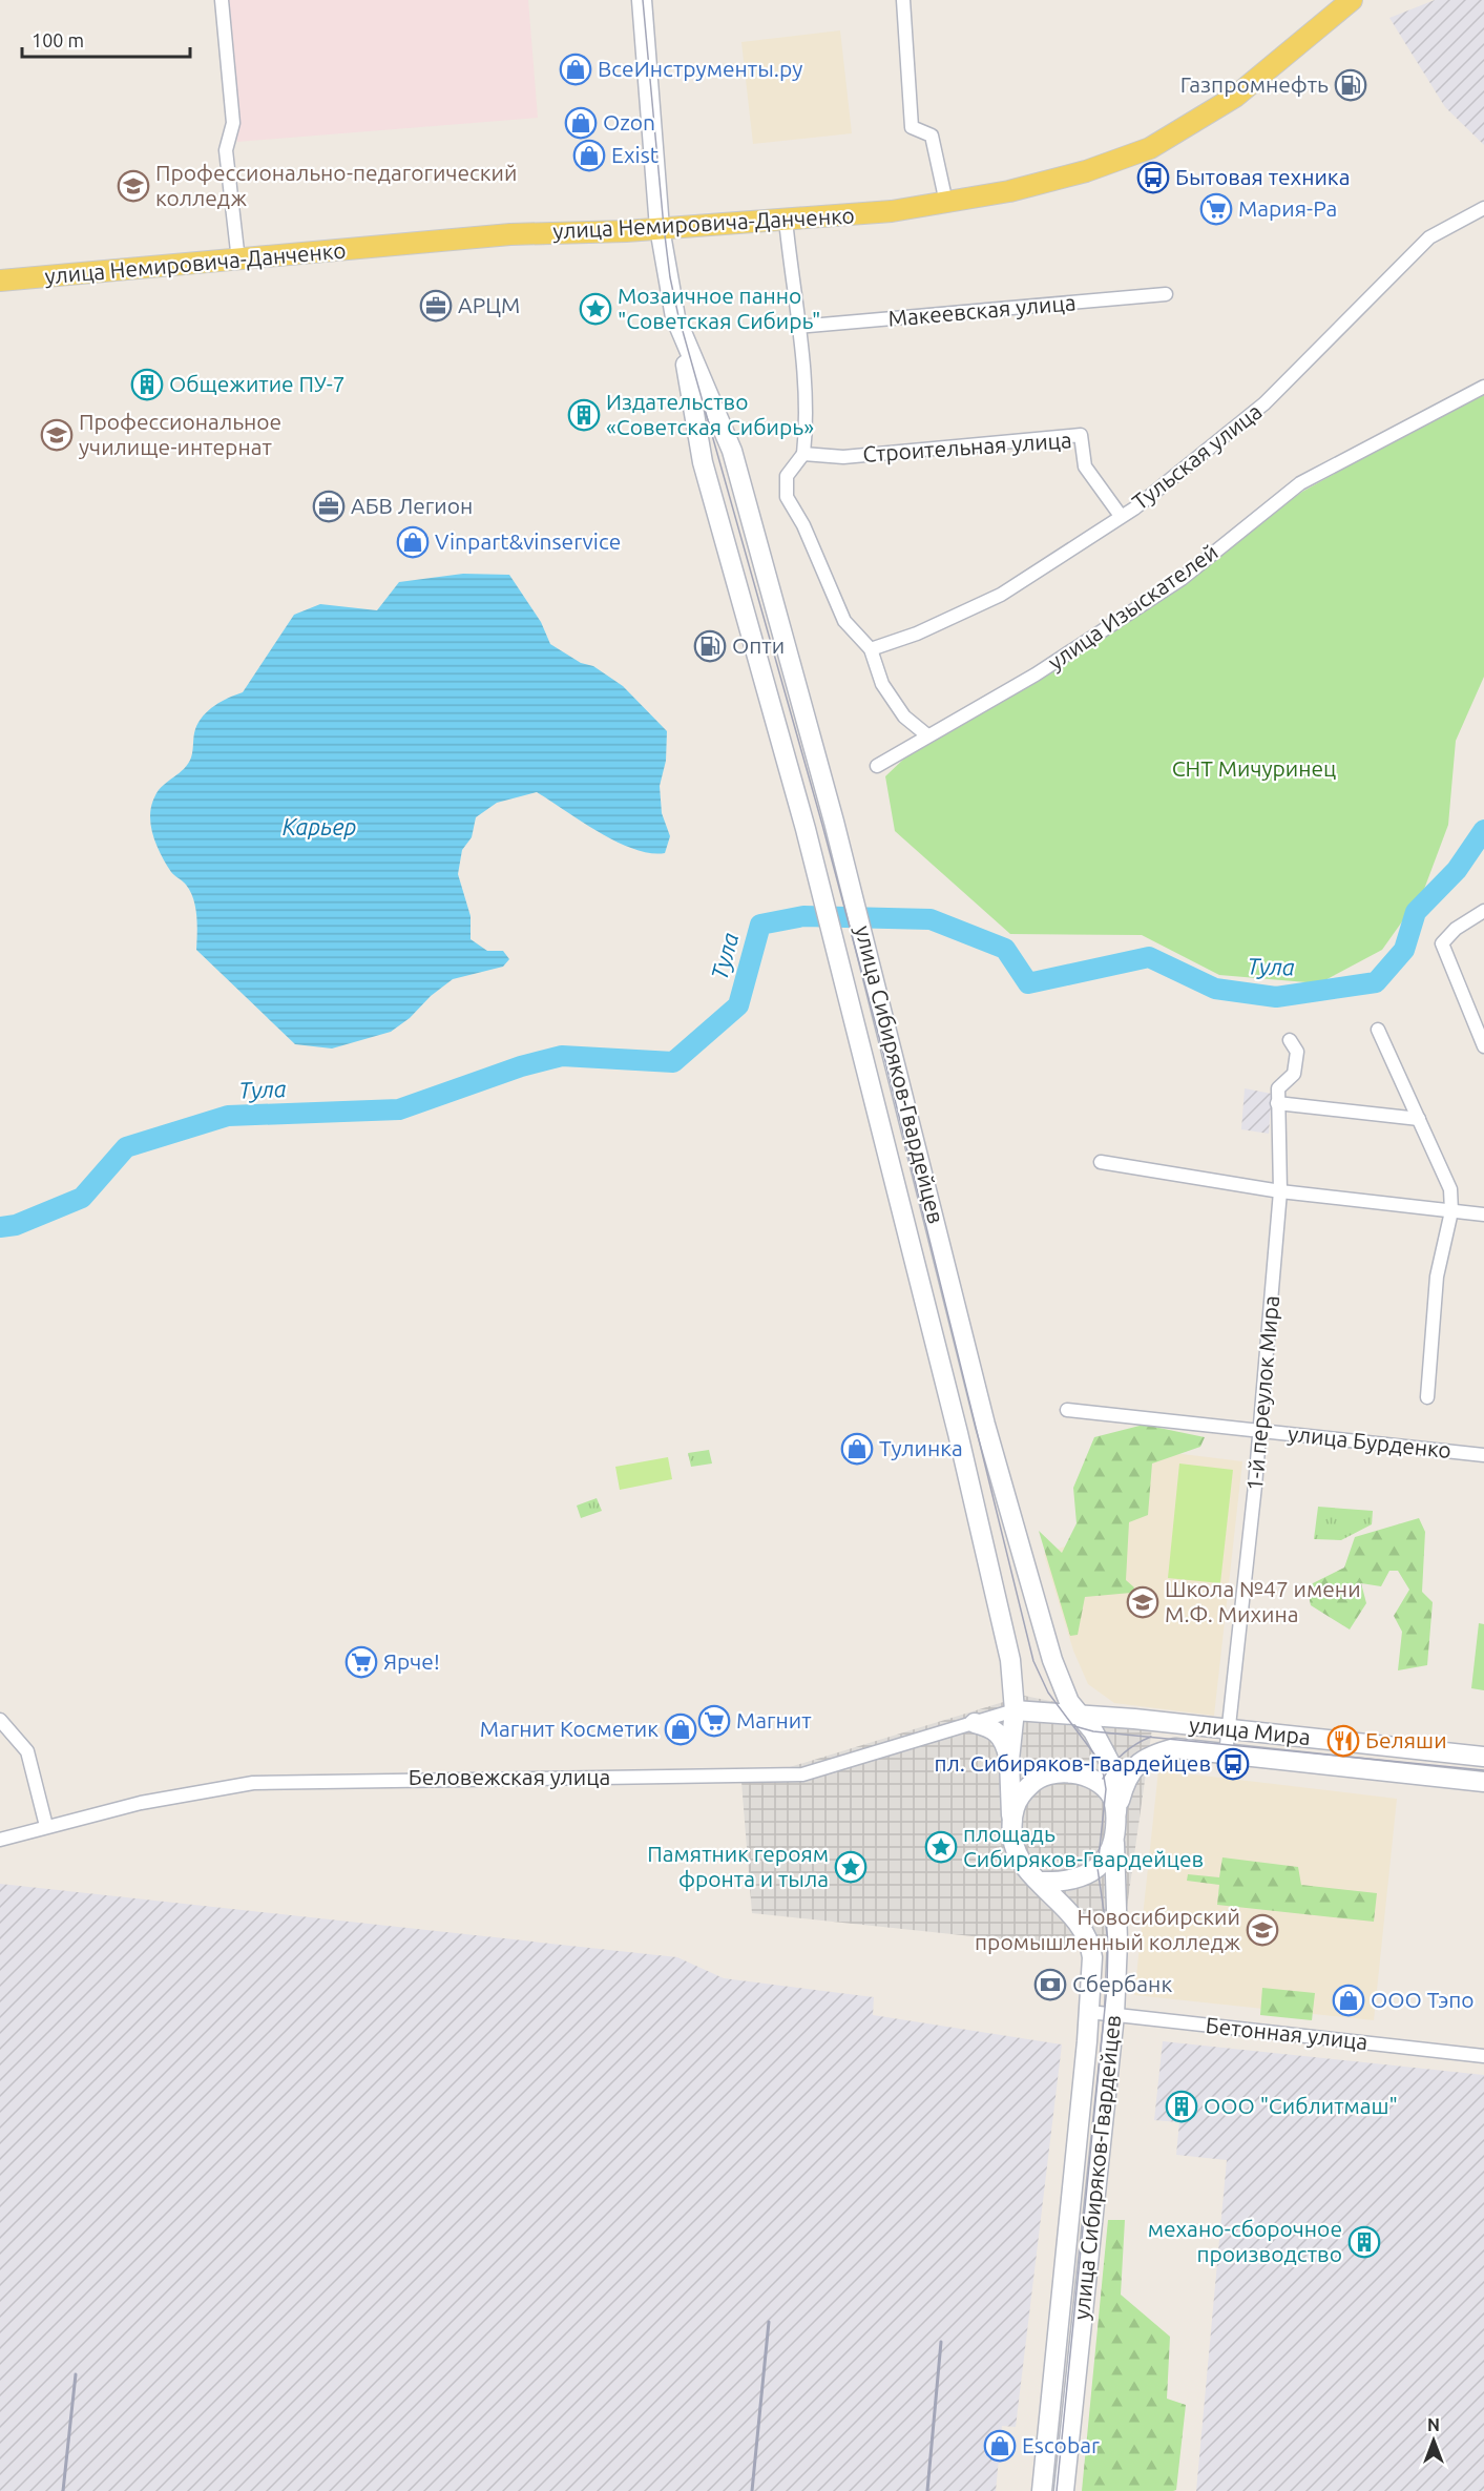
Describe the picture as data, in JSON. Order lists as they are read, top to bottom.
{
  "streets": {
    "main road": ["улица Немировича-Данченко", "улица Сибиряков-Гвардейцев", "улица Мира"],
    "street": [
      "Макеевская улица",
      "Строительная улица",
      "Тульская улица",
      "улица Изыскателей",
      "1-й переулок Мира",
      "улица Бурденко",
      "Беловежская улица",
      "Бетонная улица"
    ]
  },
  "crossings": [
    ["улица Немировича-Данченко", "улица Сибиряков-Гвардейцев"],
    ["Строительная улица", "Тульская улица"],
    ["улица Сибиряков-Гвардейцев", "улица Мира"],
    ["улица Сибиряков-Гвардейцев", "Беловежская улица"],
    ["улица Сибиряков-Гвардейцев", "Бетонная улица"],
    ["1-й переулок Мира", "улица Бурденко"],
    ["1-й переулок Мира", "улица Мира"],
    ["улица Мира", "Беловежская улица"]
  ],
  "water": ["Карьер", "Тула"],
  "parks": ["СНТ Мичуринец"],
  "places": {
    "shop": [
      "ВсеИнструменты.ру",
      "Ozon",
      "Exist",
      "Vinpart&vinservice",
      "Тулинка",
      "Магнит Косметик",
      "ООО Тэпо",
      "Escobar"
    ],
    "fuel station": ["Газпромнефть", "Опти"],
    "bus stop": ["Бытовая техника", "пл. Сибиряков-Гвардейцев"],
    "school or university": [
      "Профессионально-педагогический колледж",
      "Профессиональное училище-интернат",
      "Школа №47 имени М.Ф. Михина",
      "Новосибирский промышленный колледж"
    ],
    "supermarket": ["Мария-Ра", "Ярче!", "Магнит"],
    "office": ["АРЦМ", "АБВ Легион"],
    "place": ["Мозаичное панно \"Советская Сибирь\"", "площадь Сибиряков-Гвардейцев", "Памятник героям фронта и тыла"],
    "building": [
      "Общежитие ПУ-7",
      "Издательство «Советская Сибирь»",
      "ООО \"Сиблитмаш\"",
      "механо-сборочное производство"
    ],
    "restaurant": ["Беляши"],
    "bank": ["Сбербанк"]
  },
  "scale_bar": "100 m",
  "north": "top"
}
